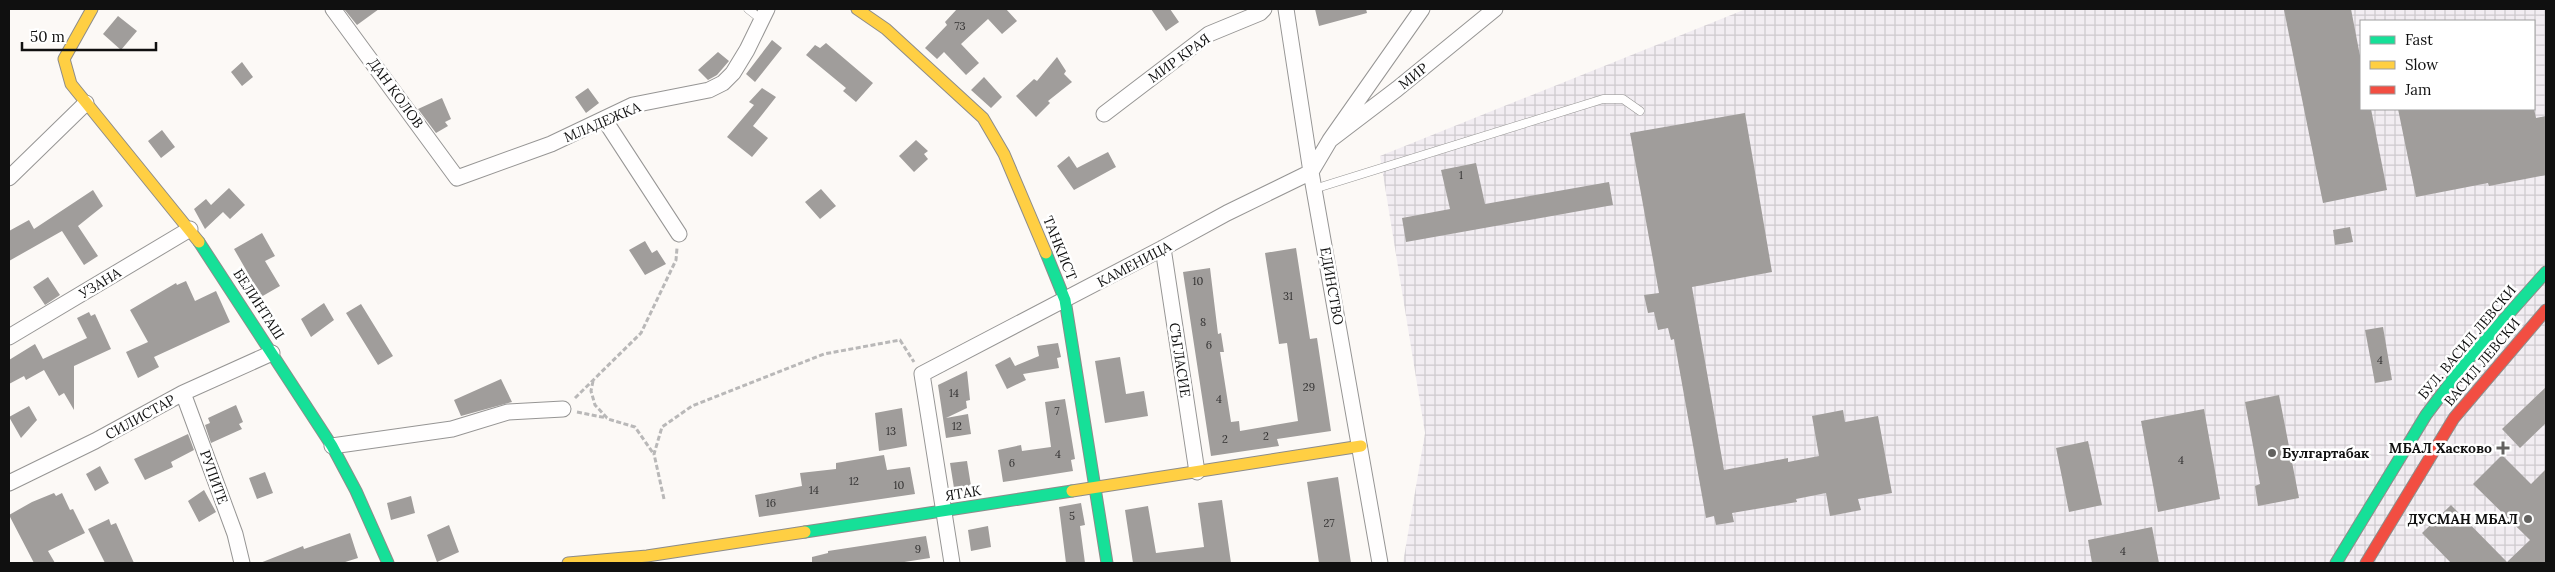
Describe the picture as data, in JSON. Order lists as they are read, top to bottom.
{
  "streets": {
    "street": [
      "МИР КРАЯ",
      "МИР",
      "ДАН КОЛОВ",
      "МЛАДЕЖКА",
      "ТАНКИСТ",
      "КАМЕНИЦА",
      "УЗАНА",
      "ЕДИНСТВО",
      "БЕЛИНТАШ",
      "БУЛ. ВАСИЛ ЛЕВСКИ",
      "СЪГЛАСИЕ",
      "ВАСИЛ ЛЕВСКИ",
      "СИЛИСТАР",
      "РУПИТЕ",
      "ЯТАК"
    ]
  },
  "crossings": [
    ["МИР КРАЯ", "ЕДИНСТВО"],
    ["МИР", "КАМЕНИЦА"],
    ["МИР", "ЕДИНСТВО"],
    ["ДАН КОЛОВ", "МЛАДЕЖКА"],
    ["ТАНКИСТ", "КАМЕНИЦА"],
    ["ТАНКИСТ", "ЯТАК"],
    ["КАМЕНИЦА", "ЕДИНСТВО"],
    ["КАМЕНИЦА", "СЪГЛАСИЕ"],
    ["УЗАНА", "БЕЛИНТАШ"],
    ["ЕДИНСТВО", "ЯТАК"],
    ["БЕЛИНТАШ", "СИЛИСТАР"],
    ["СЪГЛАСИЕ", "ЯТАК"],
    ["СИЛИСТАР", "РУПИТЕ"]
  ],
  "places": {
    "health": ["МБАЛ Хасково"],
    "other": ["Булгартабак", "ДУСМАН МБАЛ"]
  },
  "house_numbers": [
    "73",
    "1",
    "10",
    "31",
    "8",
    "6",
    "4",
    "29",
    "14",
    "4",
    "7",
    "12",
    "13",
    "2",
    "2",
    "4",
    "4",
    "6",
    "12",
    "10",
    "14",
    "16",
    "5",
    "27",
    "9",
    "4"
  ],
  "legend": ["Fast", "Slow", "Jam"],
  "scale_bar": "50 m"
}
